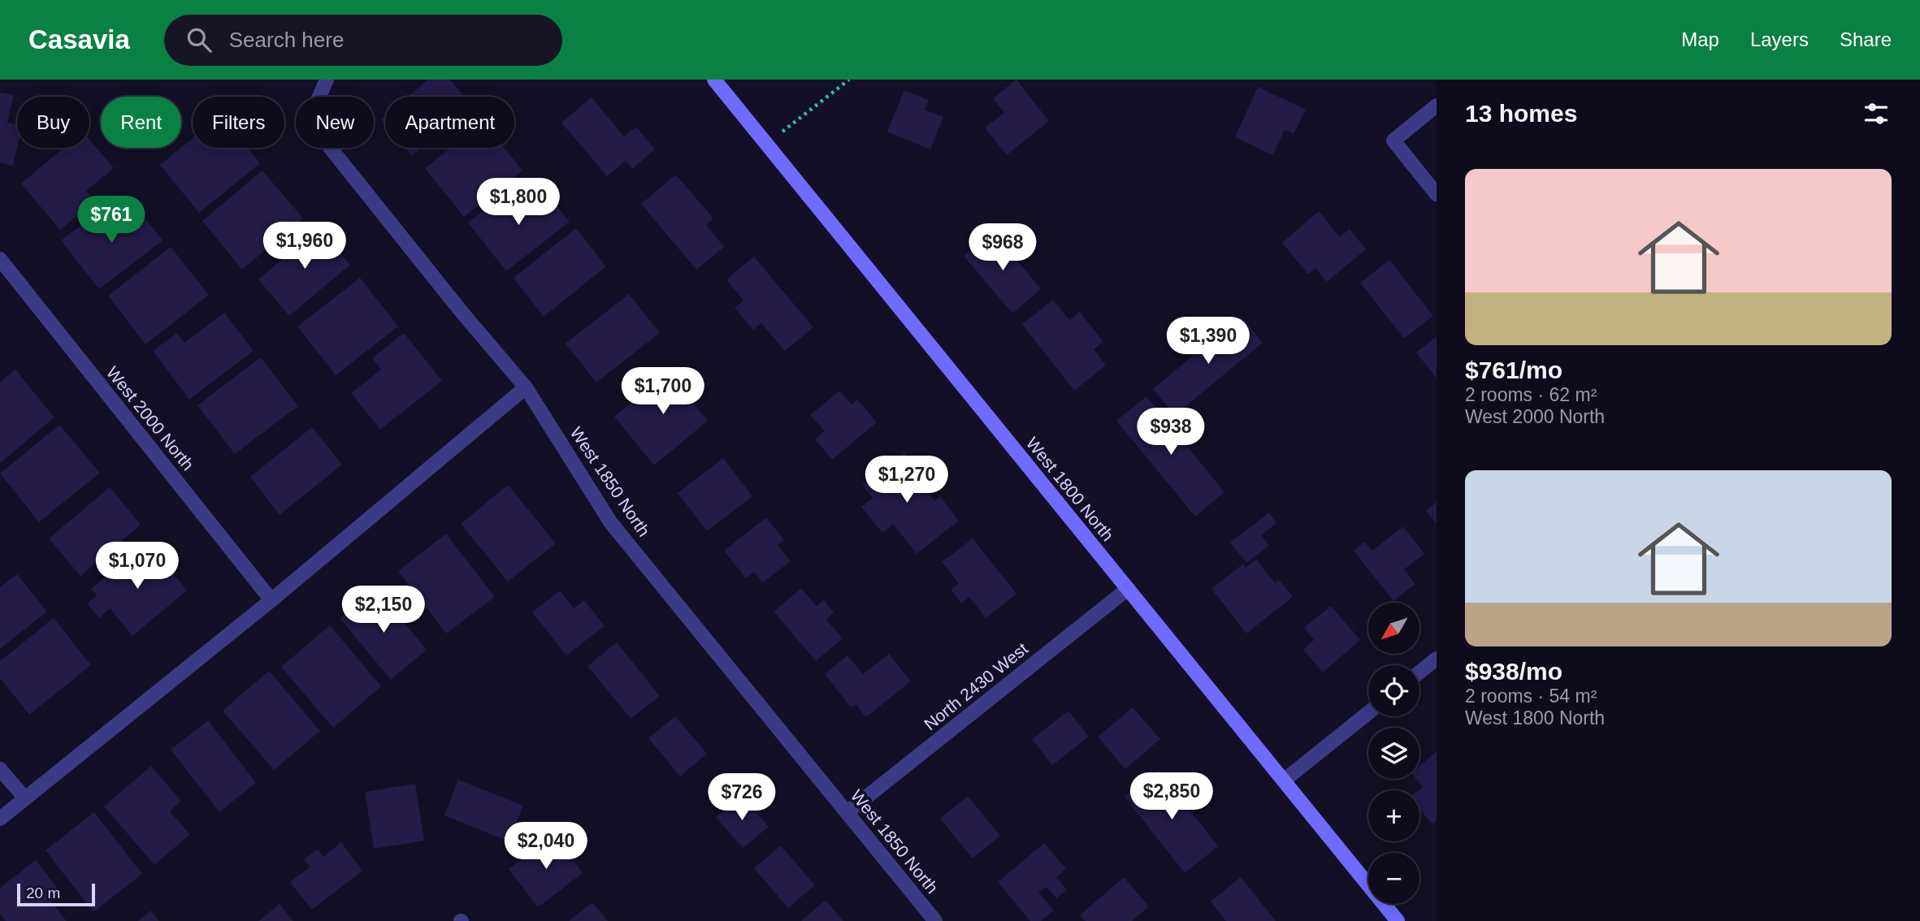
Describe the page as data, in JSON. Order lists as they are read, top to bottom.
{
  "streets": {
    "main road": ["West 1800 North"],
    "street": ["West 2000 North", "West 1850 North", "North 2430 West"]
  },
  "crossings": [
    ["West 1850 North", "North 2430 West"],
    ["West 1800 North", "North 2430 West"]
  ],
  "scale_bar": "20 m",
  "north": "bottom left",
  "page": {
    "header": "Casavia",
    "search": "Search here",
    "nav": ["Map", "Layers", "Share"],
    "heading": "13 homes",
    "chip": [
      "Buy",
      "Rent",
      "Filters",
      "New",
      "Apartment"
    ],
    "list": [
      {
        "name": "$761/mo",
        "note": "2 rooms · 62 m² · West 2000 North"
      },
      {
        "name": "$938/mo",
        "note": "2 rooms · 54 m² · West 1800 North"
      }
    ],
    "price": [
      "$1,800",
      "$761",
      "$1,960",
      "$968",
      "$1,390",
      "$1,700",
      "$938",
      "$1,270",
      "$1,070",
      "$2,150",
      "$2,850",
      "$726",
      "$2,040"
    ],
    "map_buttons": ["+", "−"],
    "scale": "20 m"
  }
}
